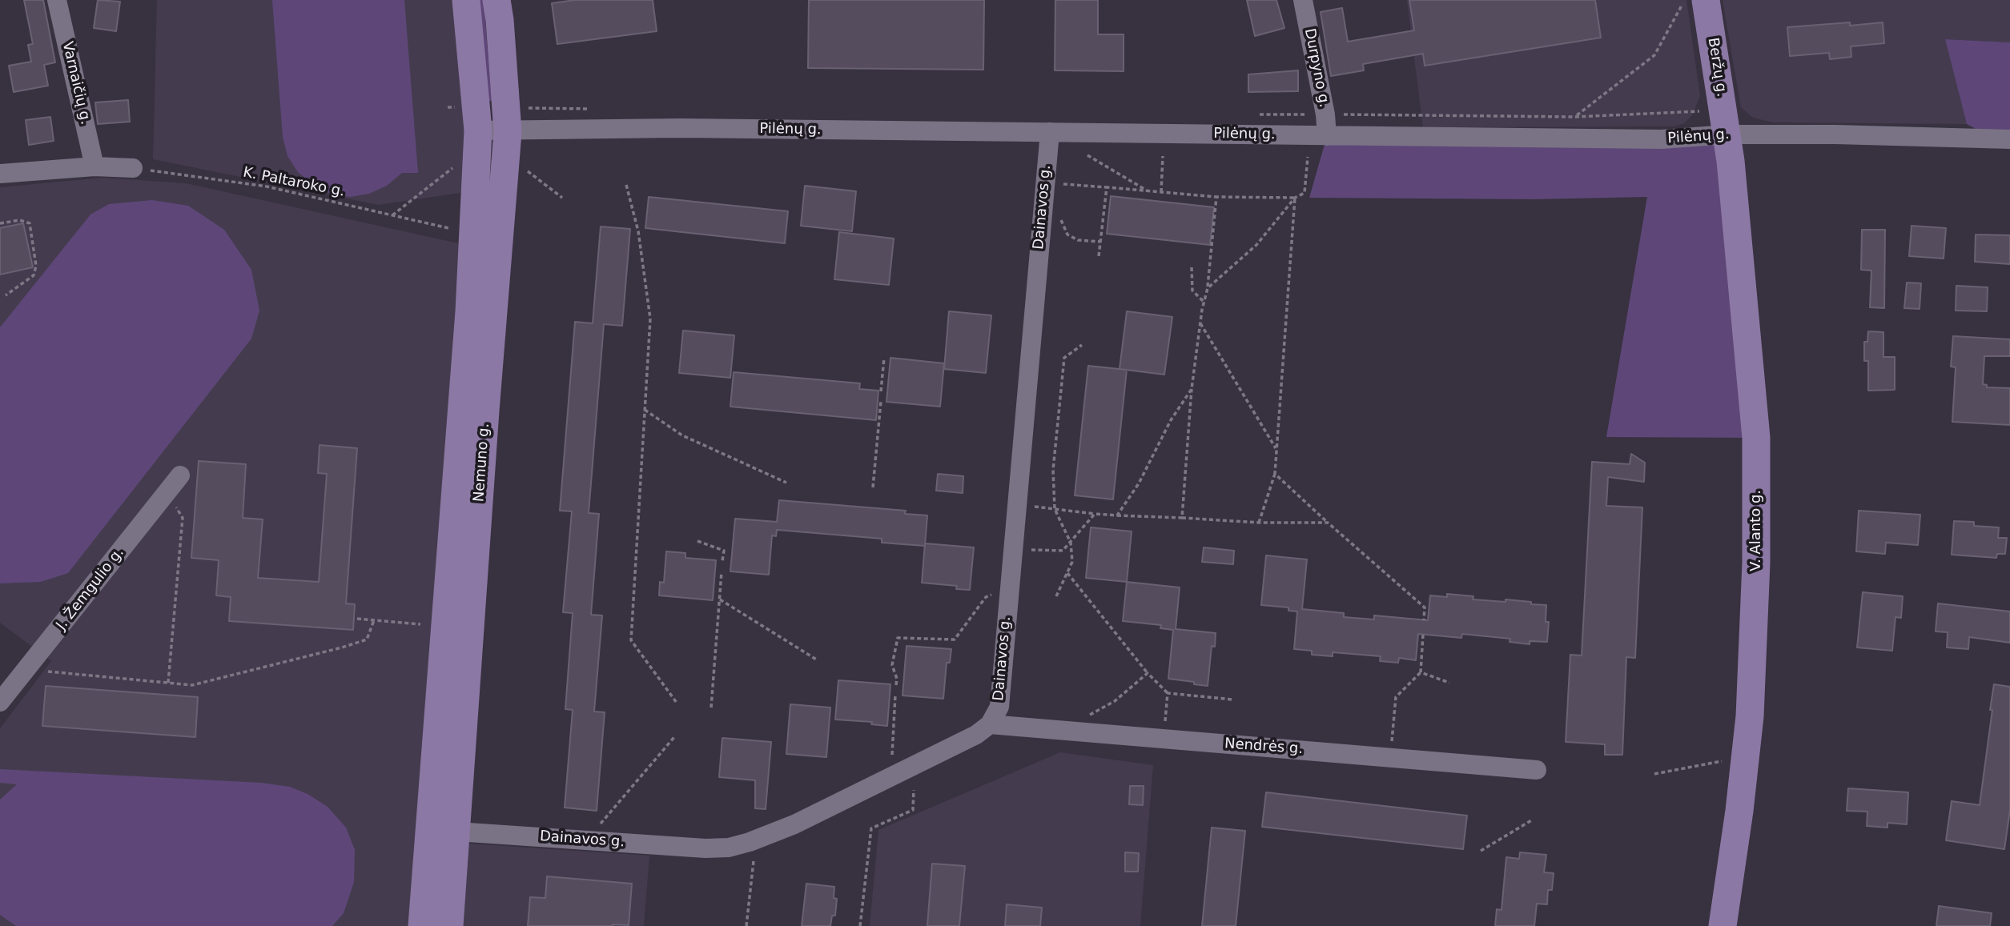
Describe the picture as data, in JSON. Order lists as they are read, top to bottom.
{
  "streets": {
    "main road": ["Beržų g.", "Nemuno g.", "V. Alanto g."],
    "street": [
      "Durpyno g.",
      "Varnaičių g.",
      "Pilėnų g.",
      "Dainavos g.",
      "J. Žemgulio g.",
      "Nendrės g."
    ],
    "path": ["K. Paltaroko g."]
  },
  "crossings": [
    ["Beržų g.", "Pilėnų g."],
    ["Beržų g.", "V. Alanto g."],
    ["Durpyno g.", "Pilėnų g."],
    ["Pilėnų g.", "Dainavos g."],
    ["Pilėnų g.", "Nemuno g."],
    ["Pilėnų g.", "V. Alanto g."],
    ["Dainavos g.", "Nemuno g."],
    ["Dainavos g.", "Nendrės g."]
  ]
}
